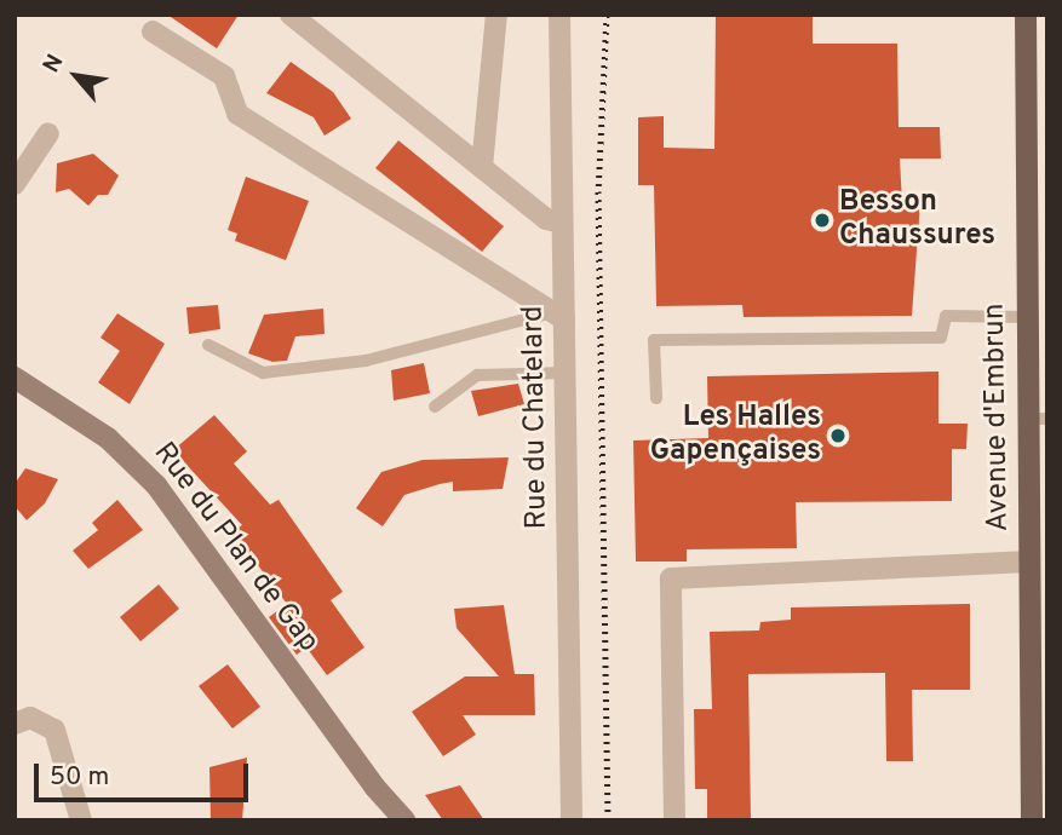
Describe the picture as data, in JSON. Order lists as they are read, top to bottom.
{
  "streets": {
    "main road": ["Avenue d'Embrun", "Rue du Plan de Gap"],
    "street": ["Rue du Chatelard"]
  },
  "places": ["Besson Chaussures", "Les Halles Gapençaises"],
  "scale_bar": "50 m",
  "north": "top left"
}
